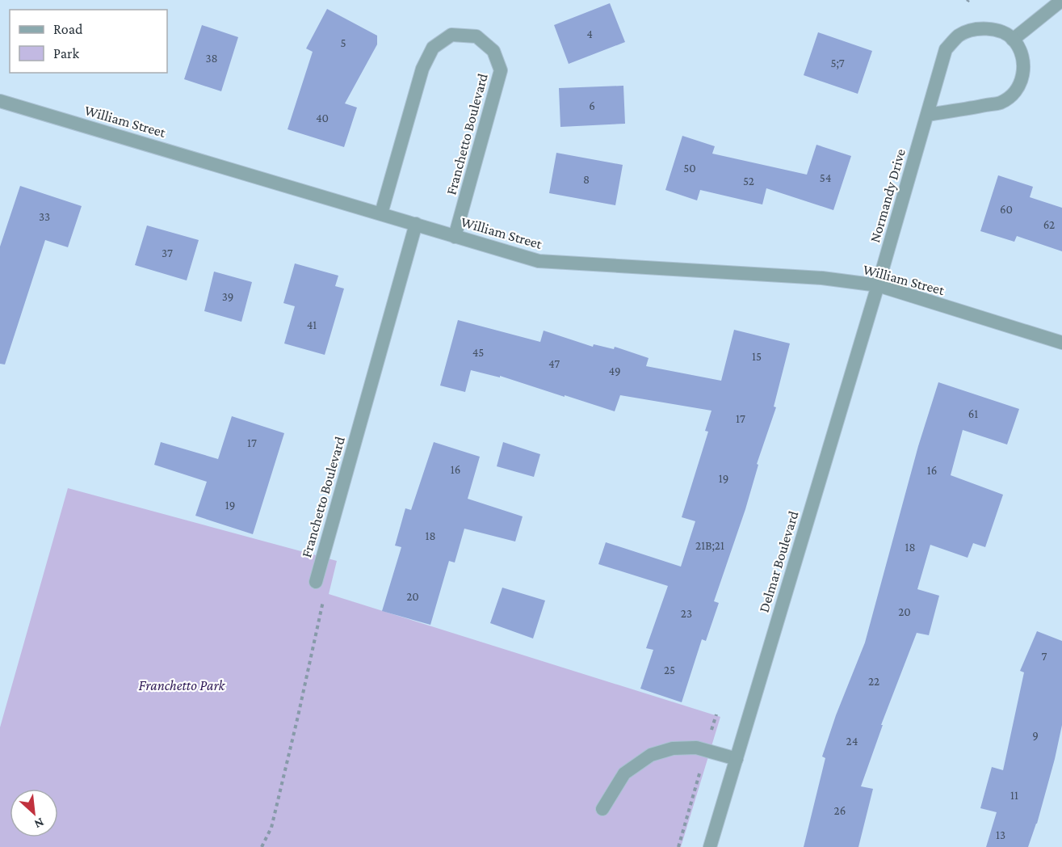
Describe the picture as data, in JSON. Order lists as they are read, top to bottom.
{
  "streets": {
    "street": [
      "William Street",
      "Franchetto Boulevard",
      "Normandy Drive",
      "Delmar Boulevard"
    ]
  },
  "crossings": [
    ["William Street", "Franchetto Boulevard"],
    ["William Street", "Normandy Drive"],
    ["William Street", "Delmar Boulevard"],
    ["Normandy Drive", "Delmar Boulevard"]
  ],
  "parks": ["Franchetto Park"],
  "house_numbers": [
    "4",
    "5",
    "38",
    "5;7",
    "6",
    "40",
    "50",
    "54",
    "8",
    "52",
    "60",
    "33",
    "62",
    "37",
    "39",
    "41",
    "45",
    "15",
    "47",
    "49",
    "61",
    "17",
    "17",
    "16",
    "16",
    "19",
    "19",
    "18",
    "21B;21",
    "18",
    "20",
    "20",
    "23",
    "7",
    "25",
    "22",
    "9",
    "24",
    "11",
    "26",
    "13"
  ],
  "legend": ["Road", "Park"],
  "north": "bottom right"
}
